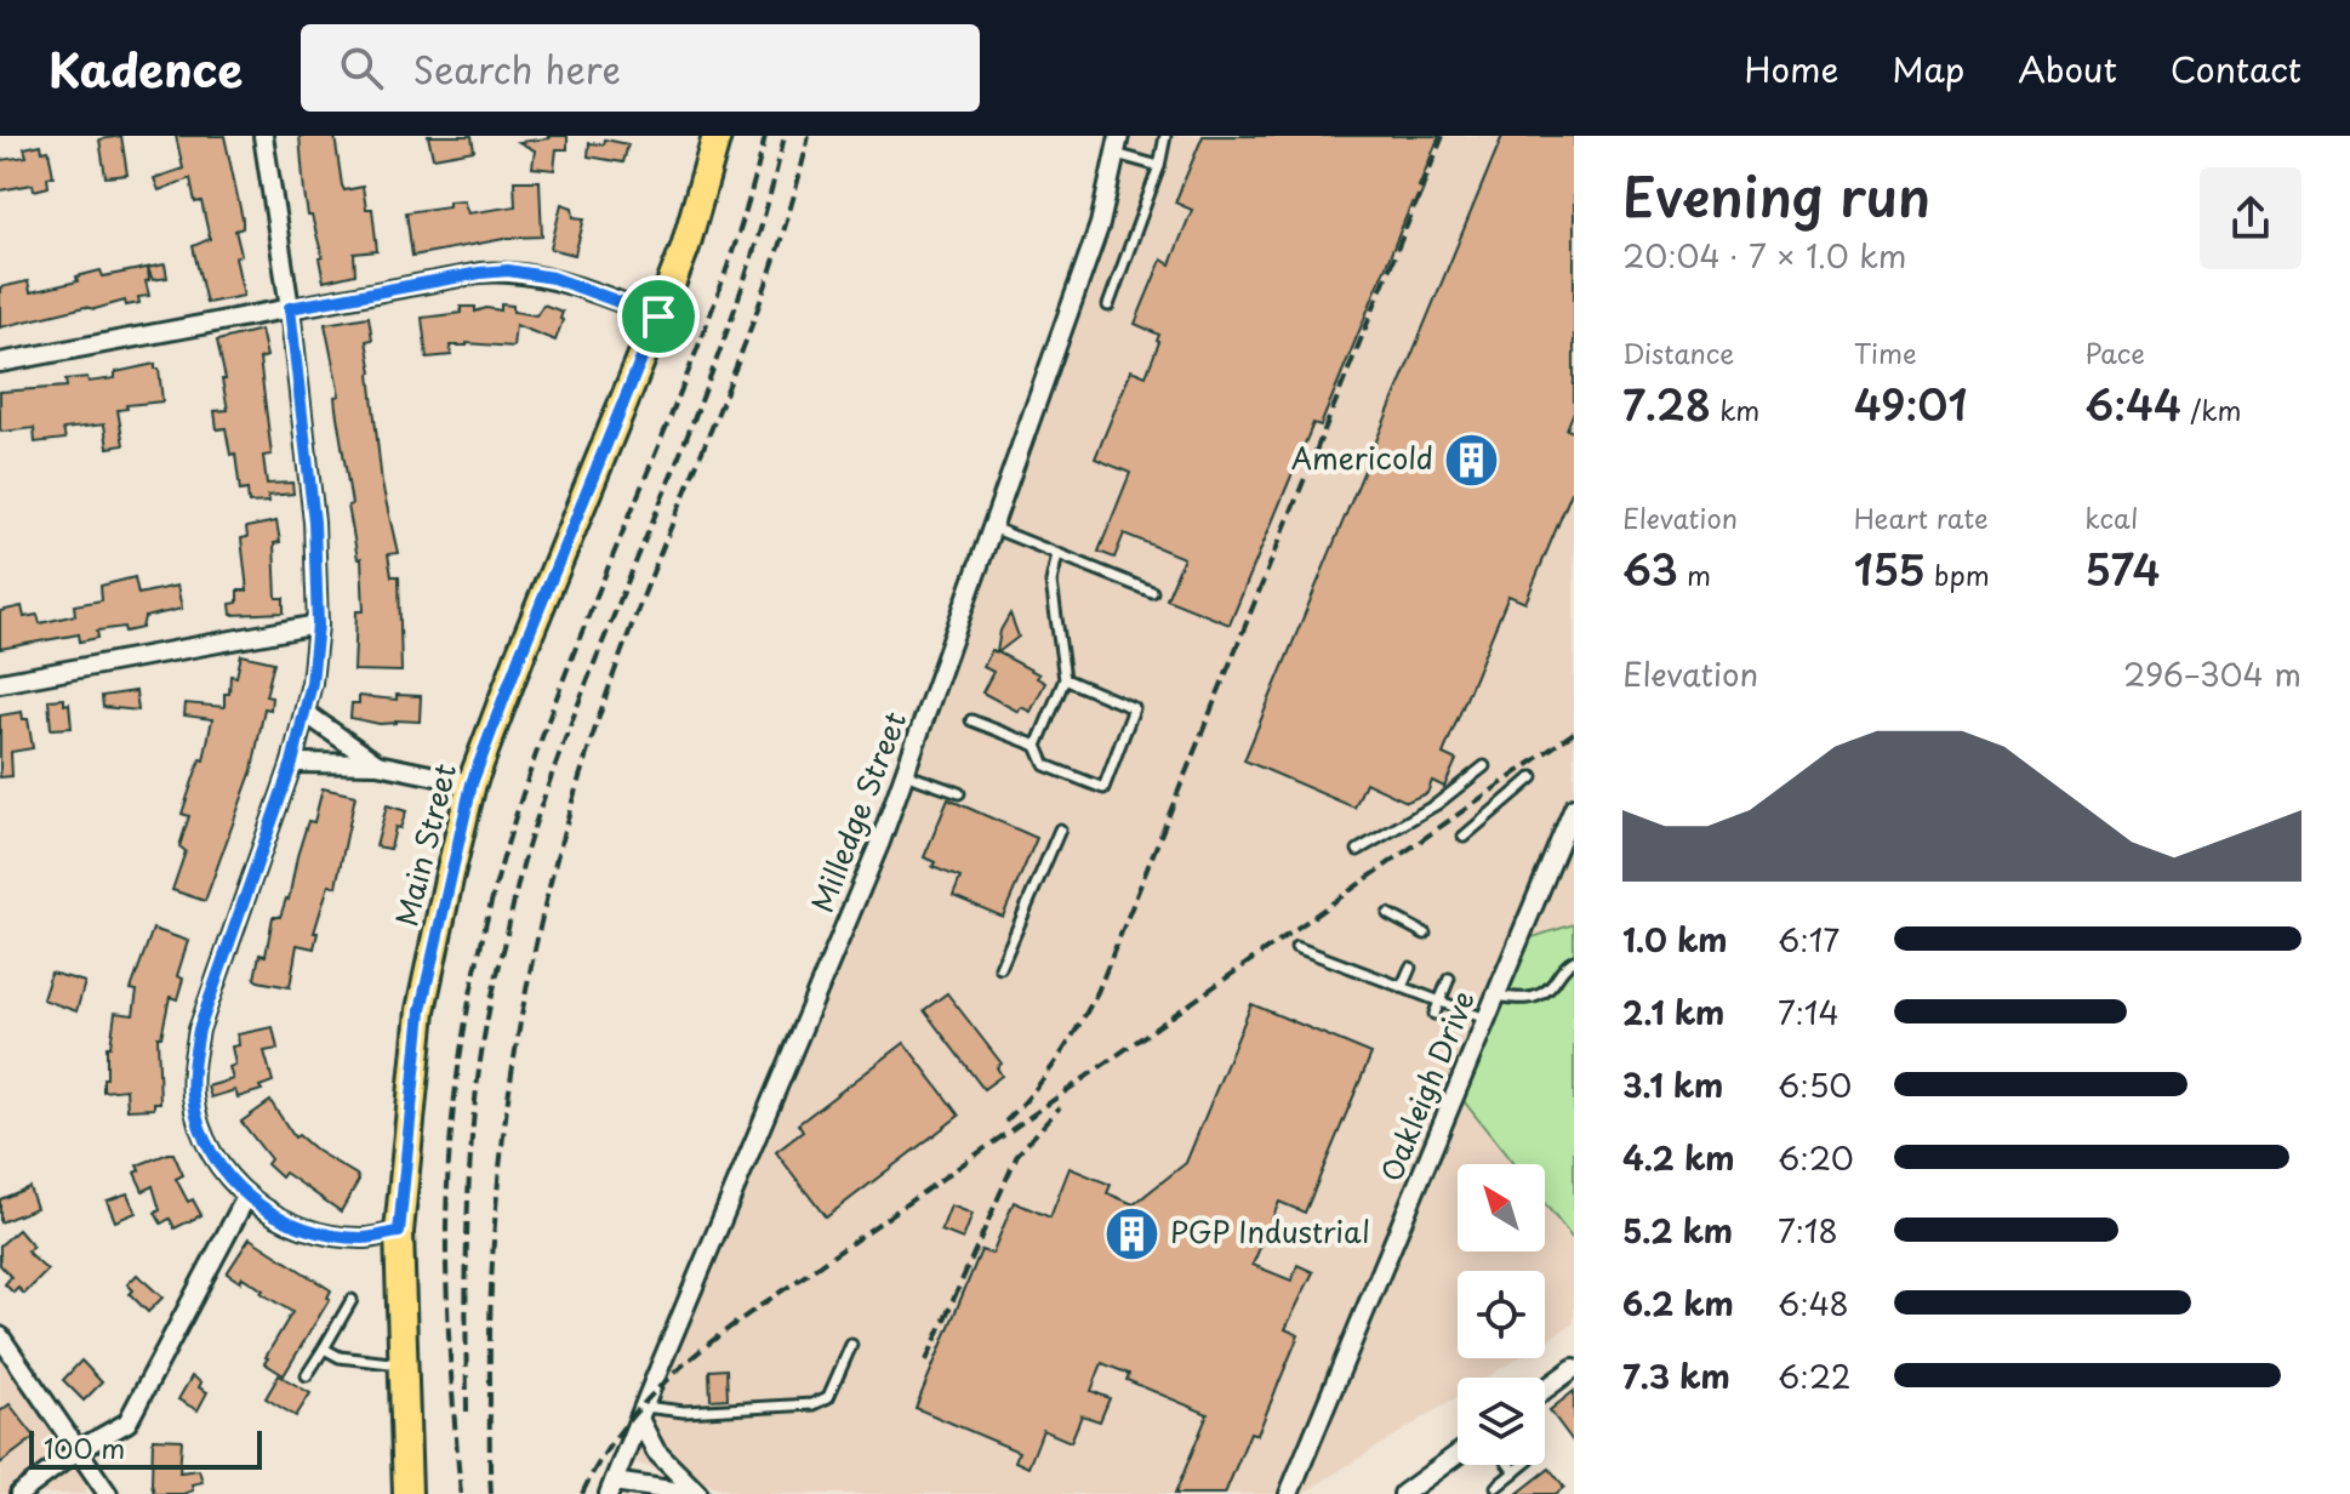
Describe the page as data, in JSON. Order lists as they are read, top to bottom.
{
  "streets": {
    "main road": ["Main Street"],
    "street": ["Milledge Street", "Oakleigh Drive"]
  },
  "places": {
    "building": ["Americold", "PGP Industrial"]
  },
  "scale_bar": "100 m",
  "north": "top left",
  "page": {
    "header": "Kadence",
    "search": "Search here",
    "nav": [
      "Home",
      "Map",
      "About",
      "Contact"
    ],
    "heading": ["Evening run", "20:04 · 7 × 1.0 km"],
    "stats": [
      ["Distance", "7.28 km"],
      ["Time", "49:01"],
      ["Pace", "6:44 /km"],
      ["Elevation", "63 m"],
      ["Heart rate", "155 bpm"],
      ["kcal", "574"]
    ],
    "chart": ["Elevation", "296–304 m"],
    "list": [
      {
        "name": "1.0 km",
        "note": "6:17"
      },
      {
        "name": "2.1 km",
        "note": "7:14"
      },
      {
        "name": "3.1 km",
        "note": "6:50"
      },
      {
        "name": "4.2 km",
        "note": "6:20"
      },
      {
        "name": "5.2 km",
        "note": "7:18"
      },
      {
        "name": "6.2 km",
        "note": "6:48"
      },
      {
        "name": "7.3 km",
        "note": "6:22"
      }
    ],
    "scale": "100 m"
  }
}
